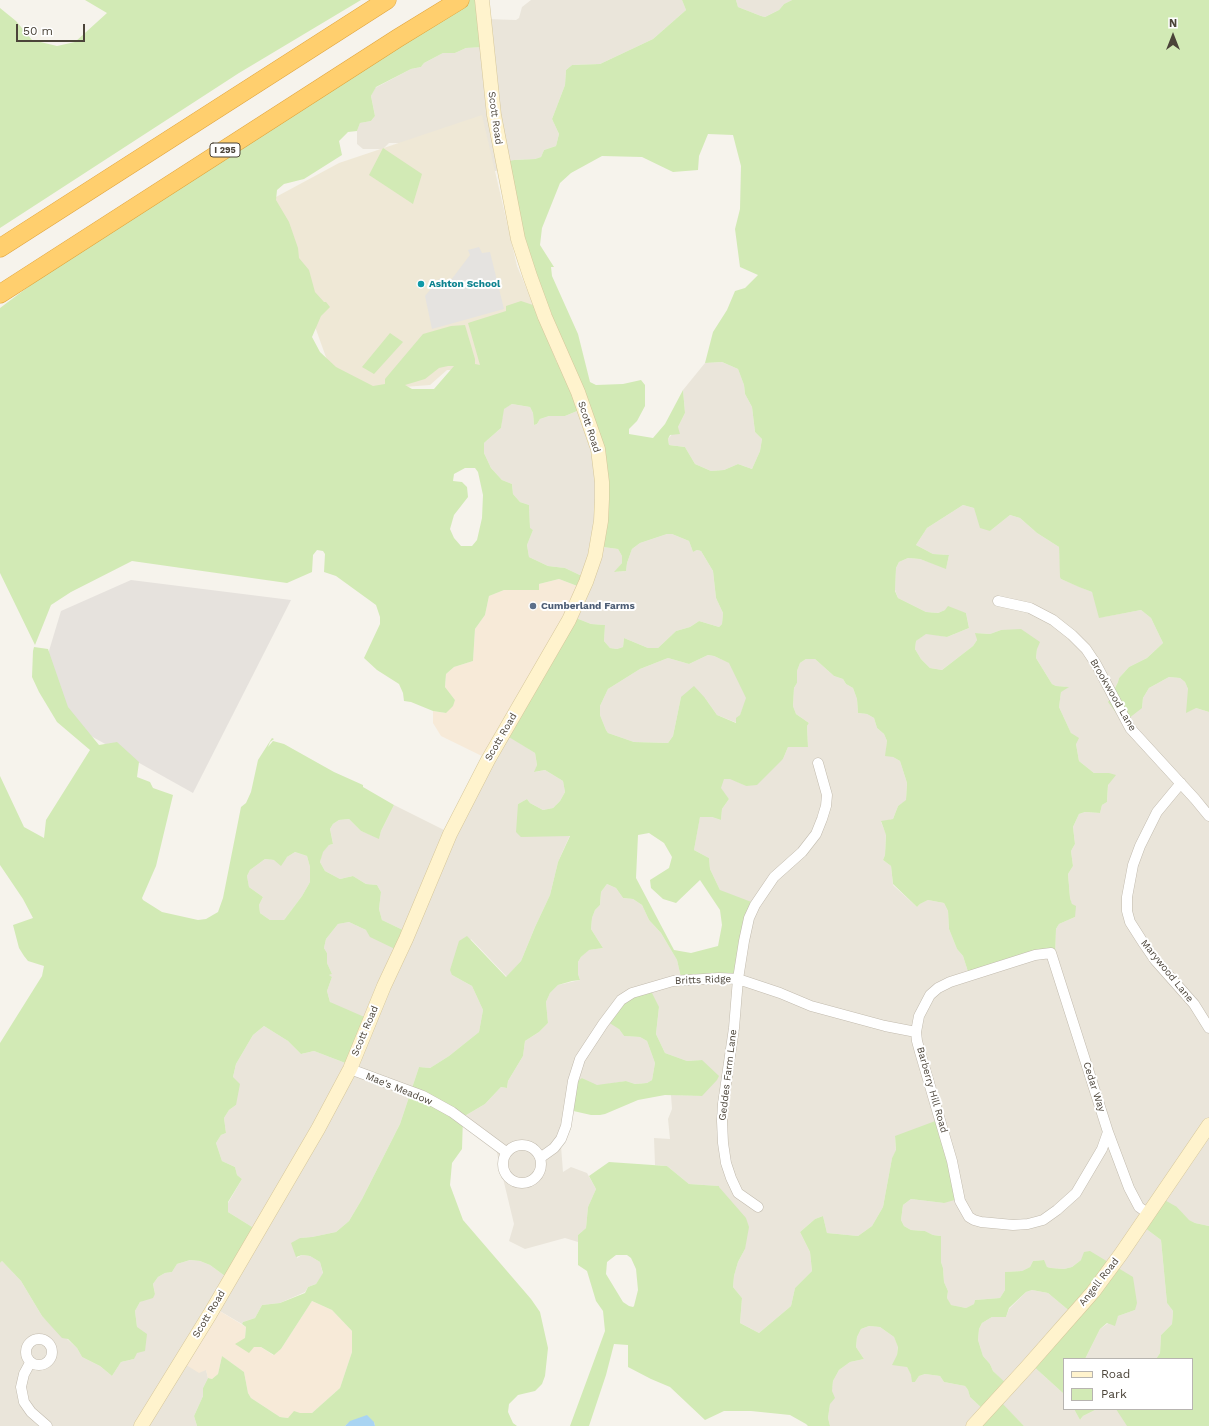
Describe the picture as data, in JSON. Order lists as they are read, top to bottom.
{
  "streets": {
    "highway": ["I 295"],
    "street": [
      "Scott Road",
      "Brookwood Lane",
      "Marywood Lane",
      "Britts Ridge",
      "Geddes Farm Lane",
      "Cedar Way",
      "Mae's Meadow",
      "Barberry Hill Road",
      "Angell Road"
    ]
  },
  "crossings": [
    ["Scott Road", "Mae's Meadow"],
    ["Brookwood Lane", "Marywood Lane"],
    ["Britts Ridge", "Geddes Farm Lane"],
    ["Britts Ridge", "Mae's Meadow"],
    ["Britts Ridge", "Barberry Hill Road"],
    ["Cedar Way", "Barberry Hill Road"],
    ["Cedar Way", "Angell Road"]
  ],
  "places": ["Ashton School", "Cumberland Farms"],
  "legend": ["Road", "Park"],
  "scale_bar": "50 m",
  "north": "top"
}
